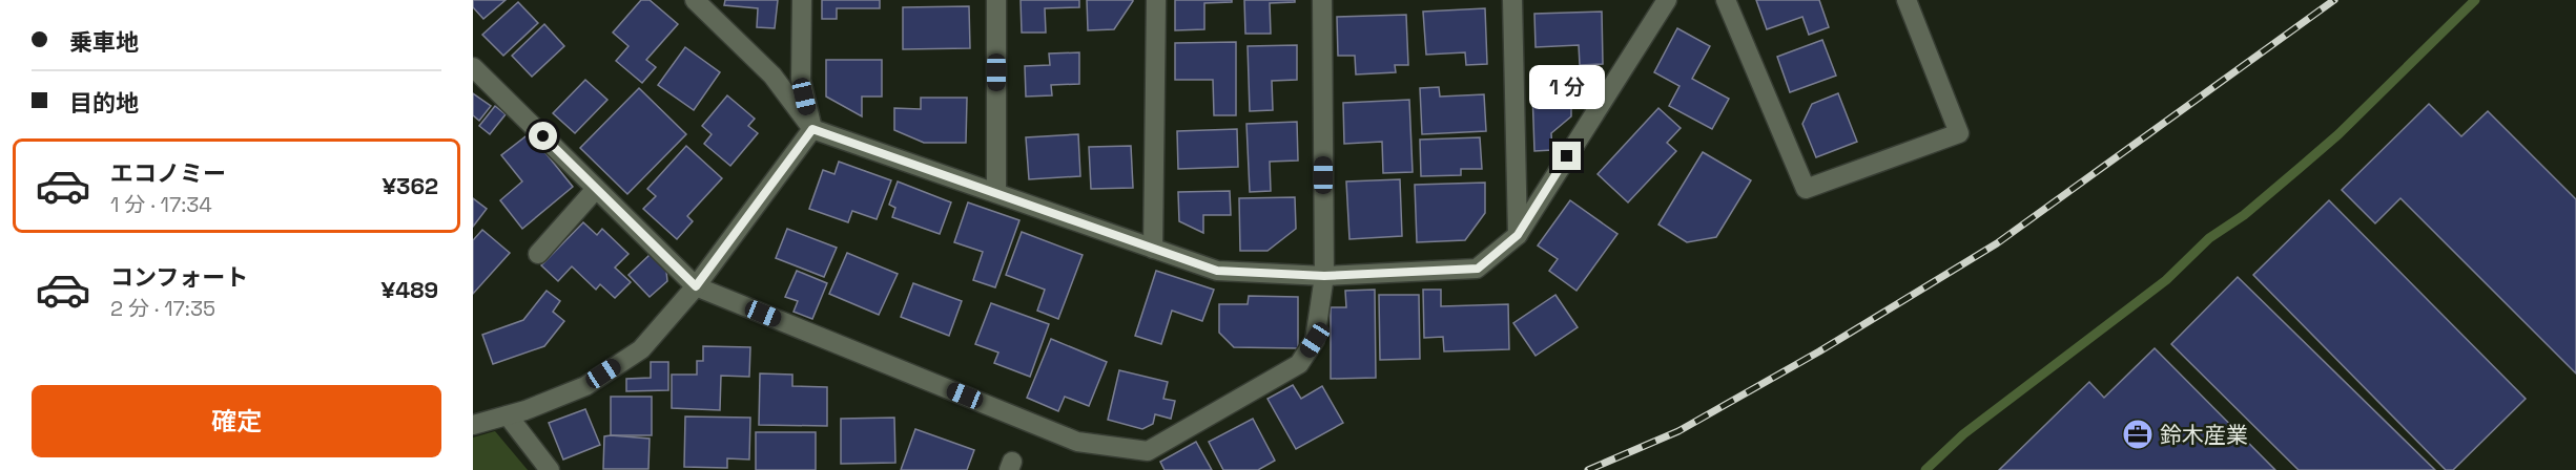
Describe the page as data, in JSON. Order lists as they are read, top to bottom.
{
  "places": {
    "office": ["鈴木産業"]
  },
  "page": {
    "banner": ["乗車地", "目的地"],
    "bubble": "1 分",
    "list": [
      {
        "name": "エコノミー",
        "note": "1 分 · 17:34",
        "value": "¥362"
      },
      {
        "name": "コンフォート",
        "note": "2 分 · 17:35",
        "value": "¥489"
      }
    ],
    "buttons": "確定"
  }
}
